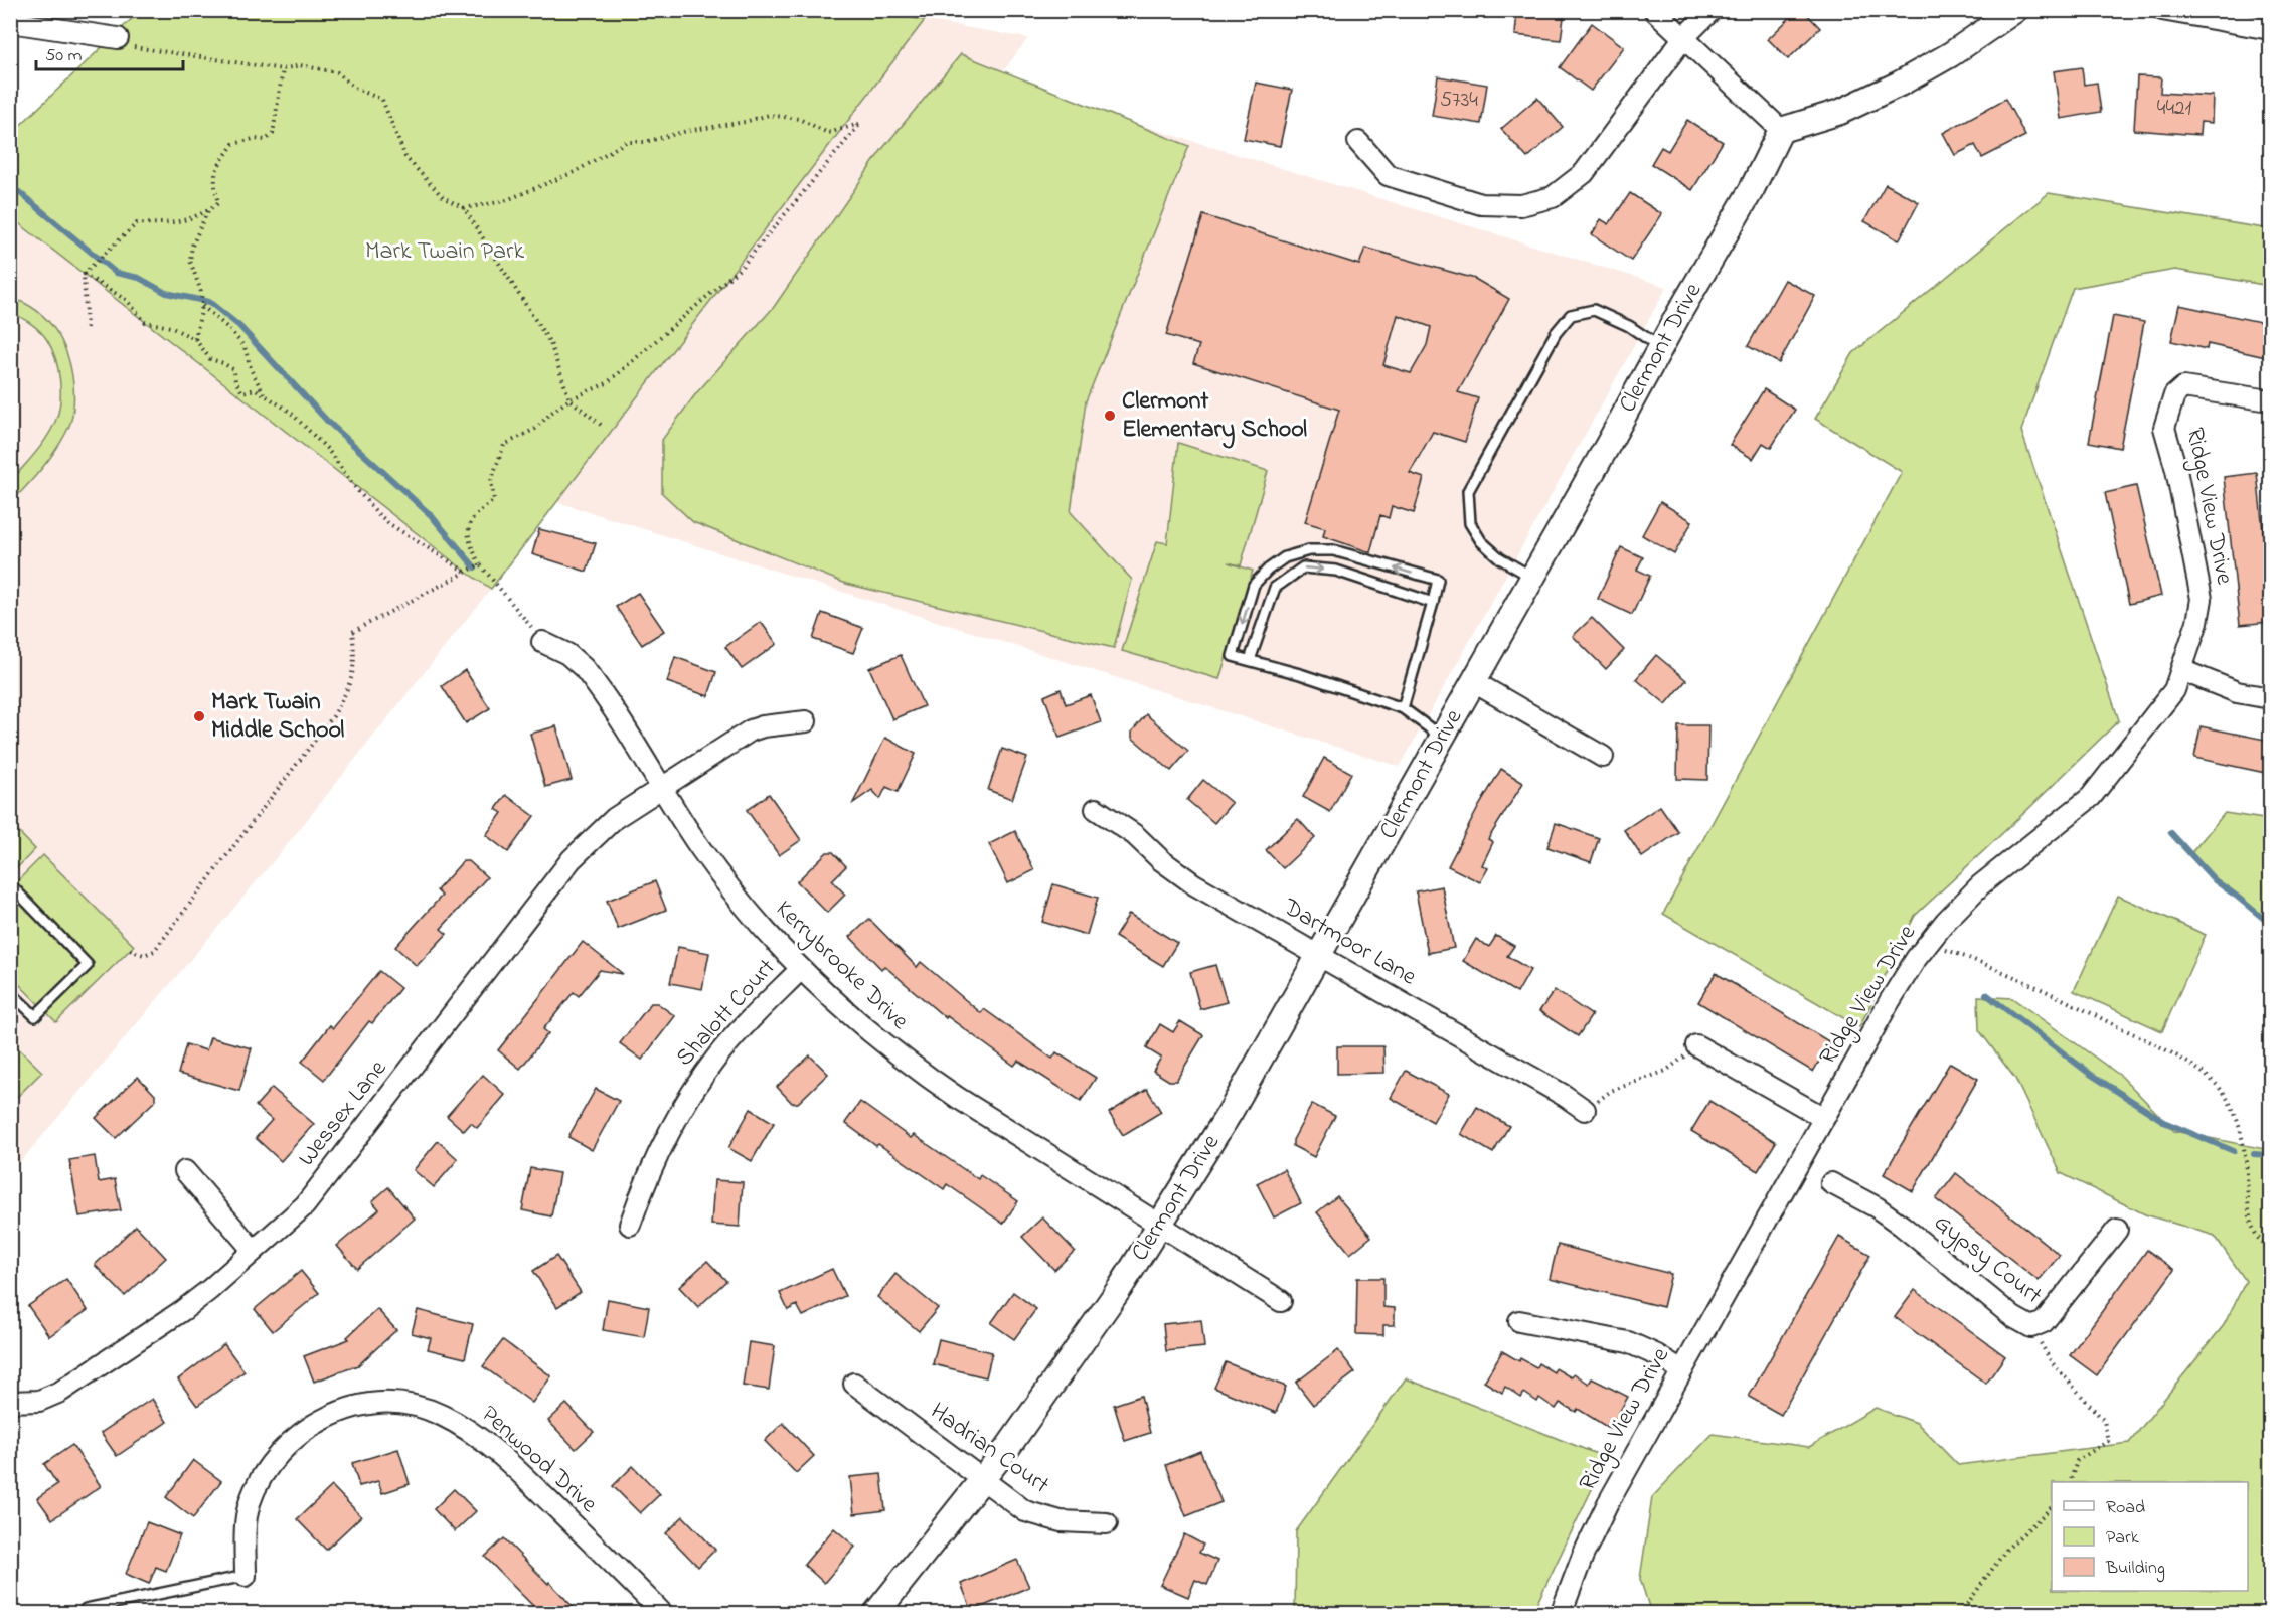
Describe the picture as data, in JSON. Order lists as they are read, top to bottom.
{
  "streets": {
    "street": [
      "Clermont Drive",
      "Ridge View Drive",
      "Dartmoor Lane",
      "Kerrybrooke Drive",
      "Shalott Court",
      "Wessex Lane",
      "Gypsy Court",
      "Hadrian Court",
      "Penwood Drive"
    ]
  },
  "crossings": [
    ["Clermont Drive", "Dartmoor Lane"],
    ["Clermont Drive", "Kerrybrooke Drive"],
    ["Clermont Drive", "Hadrian Court"],
    ["Kerrybrooke Drive", "Shalott Court"],
    ["Kerrybrooke Drive", "Wessex Lane"]
  ],
  "parks": ["Mark Twain Park"],
  "places": ["Clermont Elementary School", "Mark Twain Middle School"],
  "house_numbers": ["5734", "4421"],
  "legend": ["Road", "Park", "Building"],
  "scale_bar": "50 m"
}
